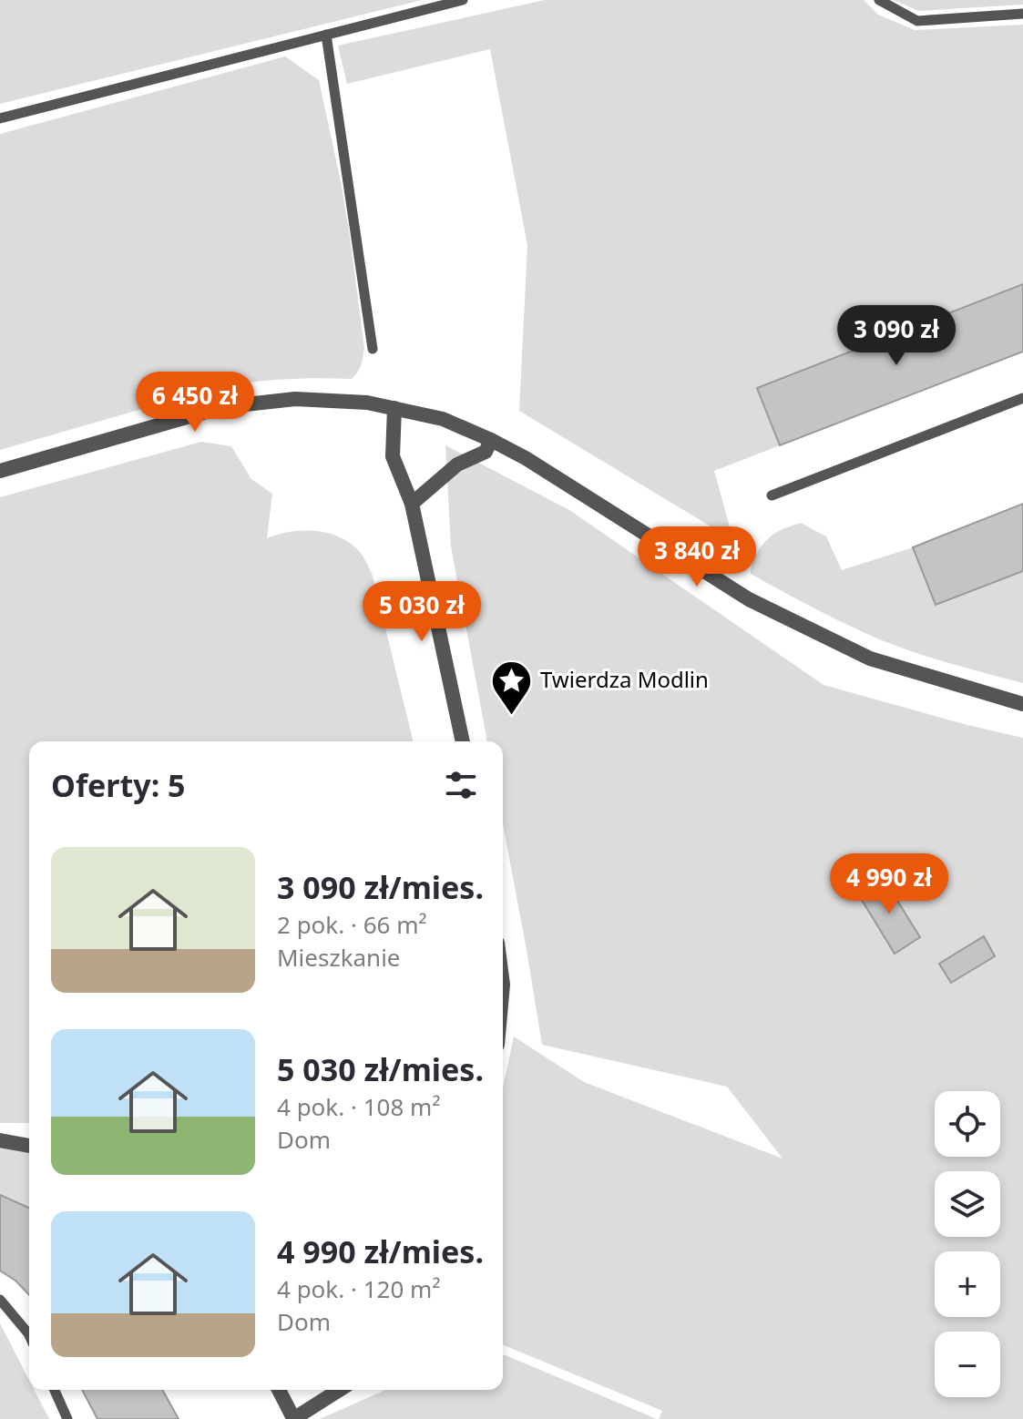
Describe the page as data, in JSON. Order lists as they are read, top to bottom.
{
  "places": {
    "place": ["Twierdza Modlin"]
  },
  "page": {
    "price": [
      "3 090 zł",
      "6 450 zł",
      "3 840 zł",
      "5 030 zł",
      "4 990 zł"
    ],
    "heading": "Oferty: 5",
    "list": [
      {
        "name": "3 090 zł/mies.",
        "note": "2 pok. · 66 m² · Mieszkanie"
      },
      {
        "name": "5 030 zł/mies.",
        "note": "4 pok. · 108 m² · Dom"
      },
      {
        "name": "4 990 zł/mies.",
        "note": "4 pok. · 120 m² · Dom"
      }
    ],
    "map_buttons": ["+", "−"]
  }
}
